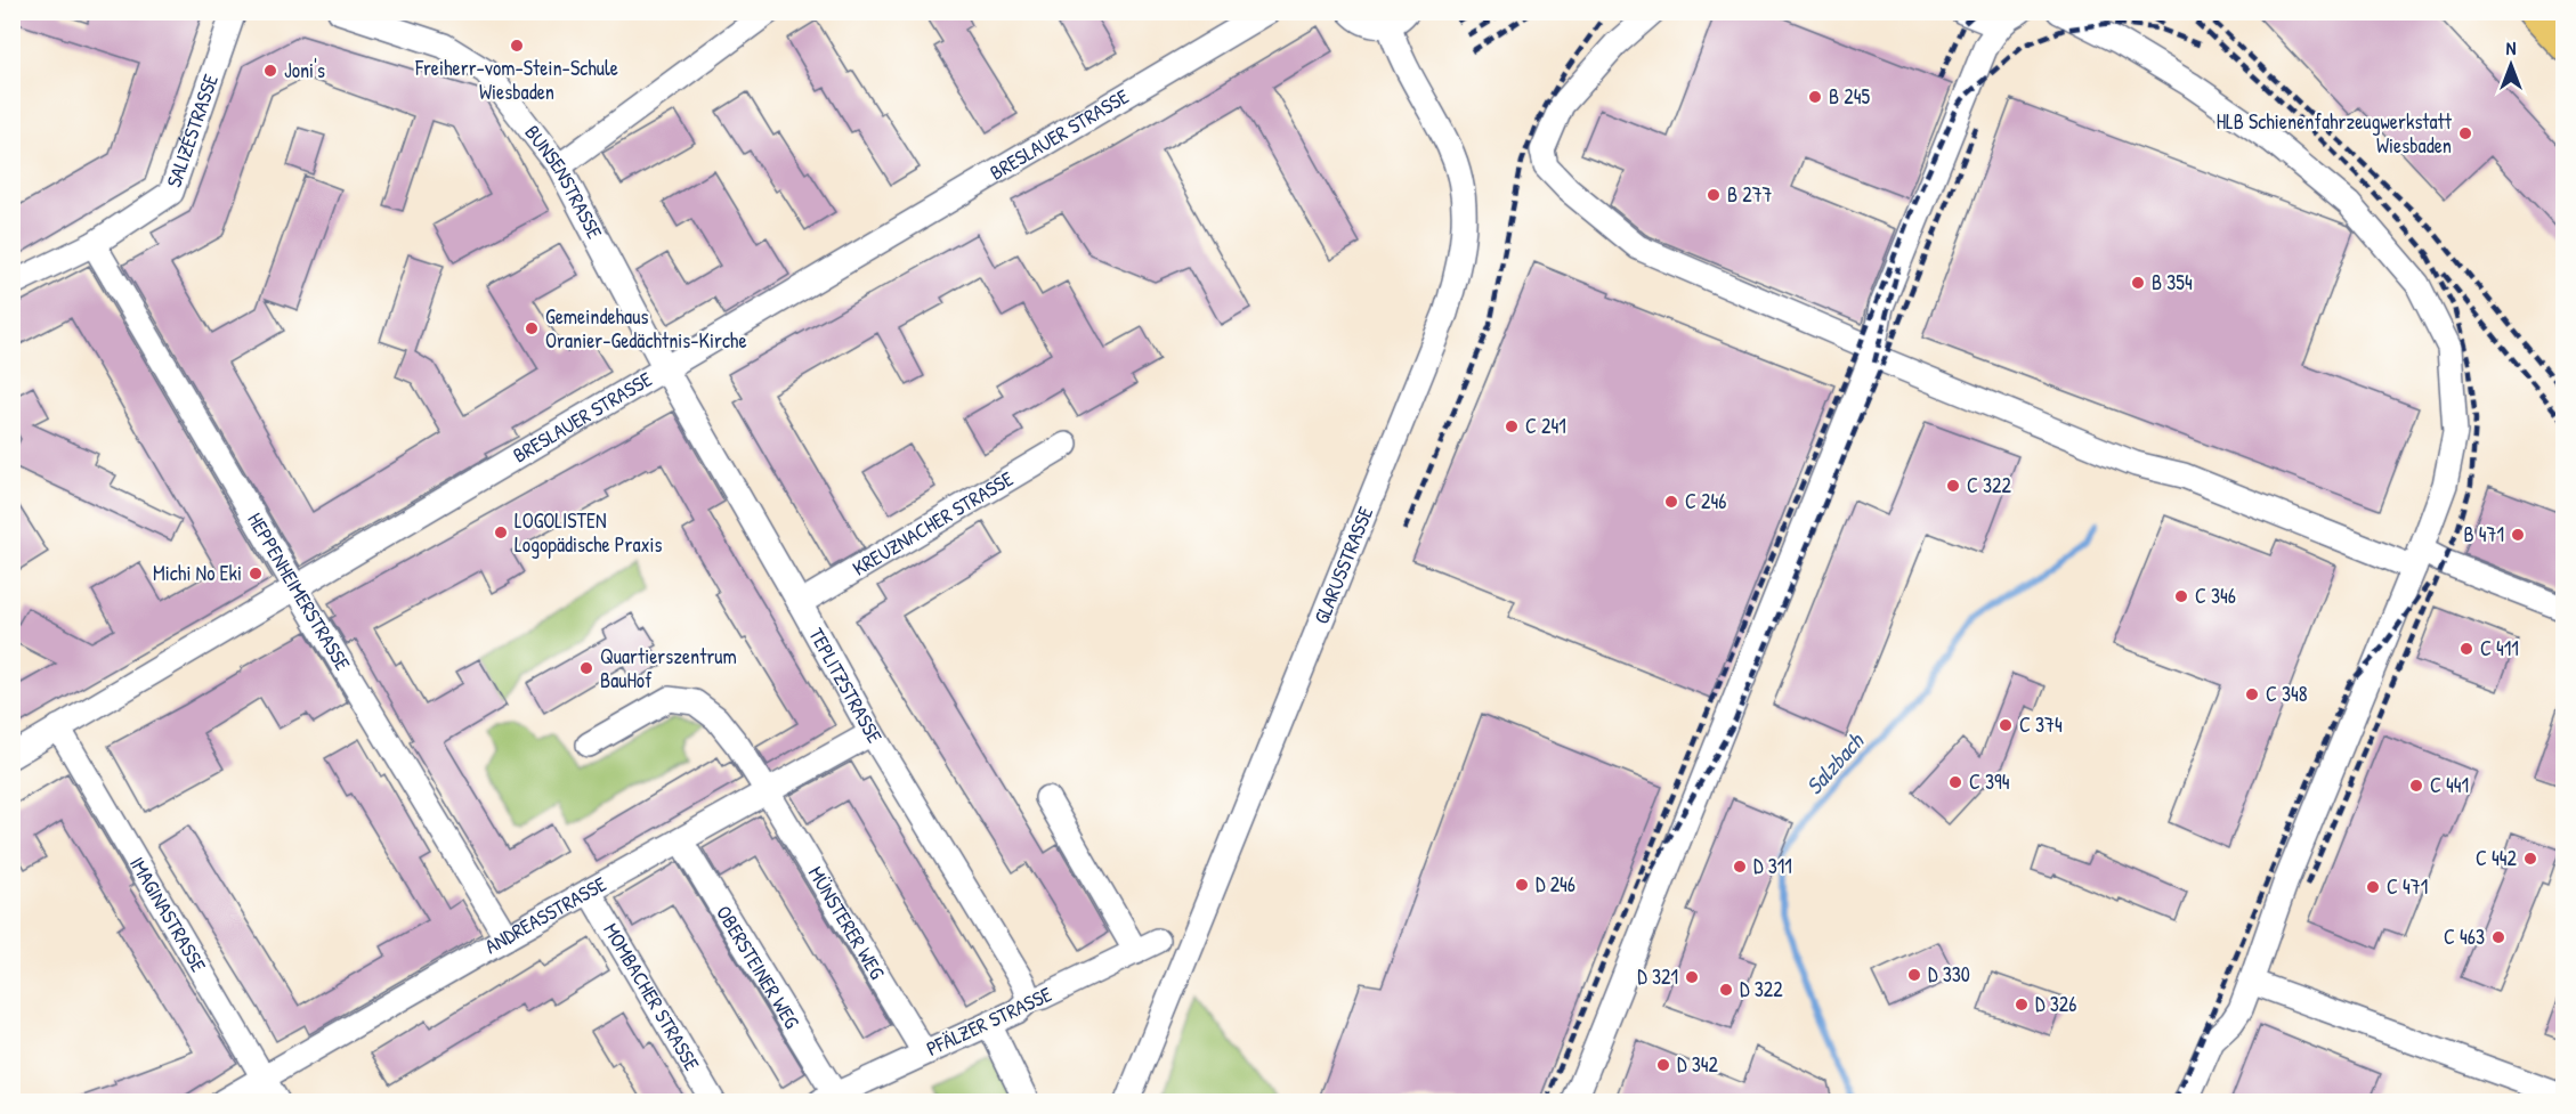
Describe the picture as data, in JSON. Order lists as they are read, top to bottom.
{
  "streets": {
    "street": [
      "SALIZÉSTRASSE",
      "BRESLAUER STRASSE",
      "BUNSENSTRASSE",
      "KREUZNACHER STRASSE",
      "GLARUSSTRASSE",
      "HEPPENHEIMERSTRASSE",
      "TEPLITZSTRASSE",
      "IMAGINASTRASSE",
      "ANDREASSTRASSE",
      "MÜNSTERER WEG",
      "OBERSTEINER WEG",
      "MOMBACHER STRASSE",
      "PFÄLZER STRASSE"
    ]
  },
  "crossings": [
    ["SALIZÉSTRASSE", "HEPPENHEIMERSTRASSE"],
    ["BRESLAUER STRASSE", "BUNSENSTRASSE"],
    ["BRESLAUER STRASSE", "HEPPENHEIMERSTRASSE"],
    ["BRESLAUER STRASSE", "TEPLITZSTRASSE"],
    ["BRESLAUER STRASSE", "IMAGINASTRASSE"],
    ["BUNSENSTRASSE", "TEPLITZSTRASSE"],
    ["KREUZNACHER STRASSE", "TEPLITZSTRASSE"],
    ["HEPPENHEIMERSTRASSE", "ANDREASSTRASSE"],
    ["TEPLITZSTRASSE", "ANDREASSTRASSE"],
    ["TEPLITZSTRASSE", "PFÄLZER STRASSE"],
    ["IMAGINASTRASSE", "ANDREASSTRASSE"],
    ["ANDREASSTRASSE", "MÜNSTERER WEG"],
    ["ANDREASSTRASSE", "OBERSTEINER WEG"],
    ["ANDREASSTRASSE", "MOMBACHER STRASSE"],
    ["MÜNSTERER WEG", "PFÄLZER STRASSE"],
    ["OBERSTEINER WEG", "PFÄLZER STRASSE"]
  ],
  "water": ["Salzbach"],
  "places": [
    "Freiherr-vom-Stein-Schule Wiesbaden",
    "Joni's",
    "B 245",
    "HLB Schienenfahrzeugwerkstatt Wiesbaden",
    "B 277",
    "B 354",
    "Gemeindehaus Oranier-Gedächtnis-Kirche",
    "C 241",
    "C 322",
    "C 246",
    "LOGOLISTEN Logopädische Praxis",
    "B 471",
    "Michi No Eki",
    "C 346",
    "C 411",
    "Quartierszentrum BauHof",
    "C 348",
    "C 374",
    "C 394",
    "C 441",
    "C 442",
    "D 311",
    "D 246",
    "C 471",
    "C 463",
    "D 330",
    "D 321",
    "D 322",
    "D 326",
    "D 342"
  ],
  "north": "top"
}
